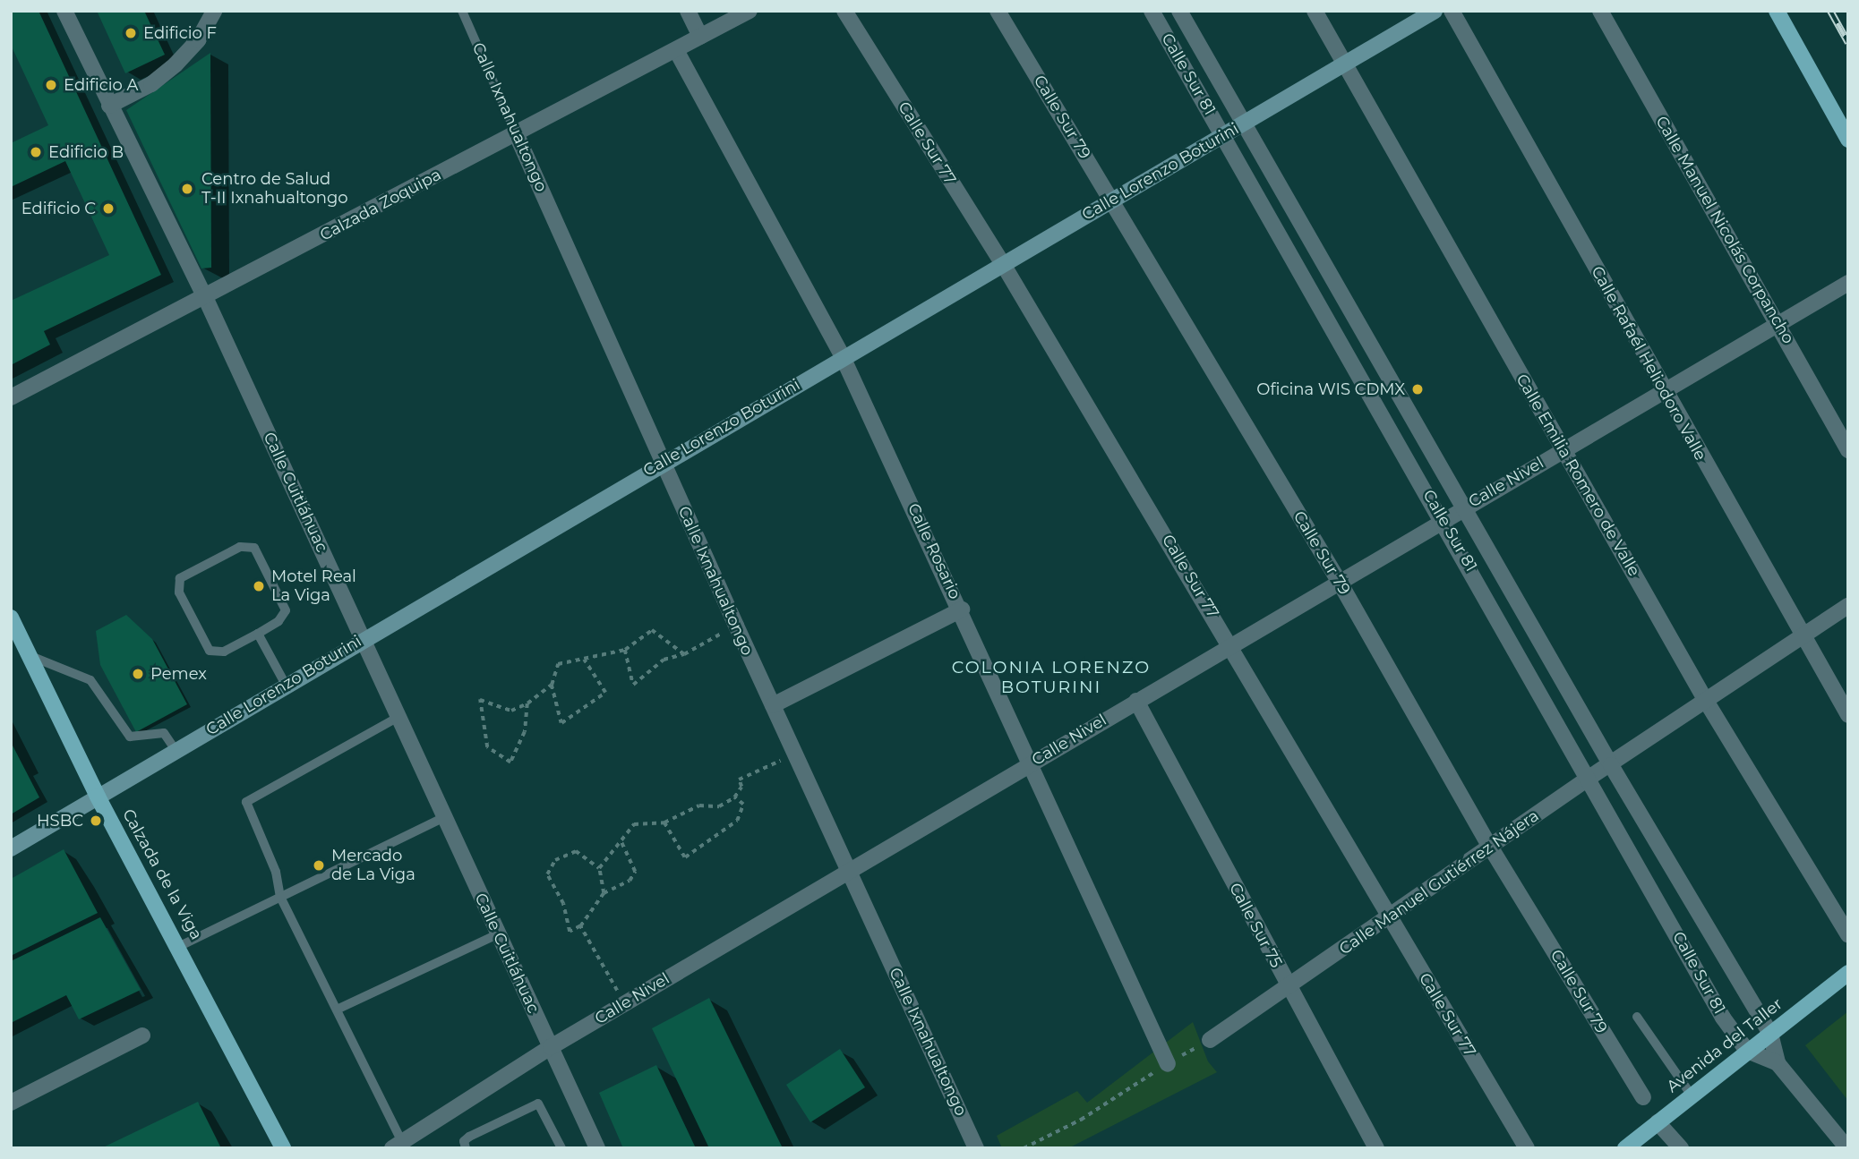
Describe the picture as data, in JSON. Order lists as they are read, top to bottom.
{
  "streets": {
    "main road": ["Calle Lorenzo Boturini", "Calzada de la Viga", "Avenida del Taller"],
    "street": [
      "Calle Sur 81",
      "Calle Ixnahualtongo",
      "Calle Sur 79",
      "Calle Sur 77",
      "Calzada Zoquipa",
      "Calle Manuel Nicolás Corpancho",
      "Calle Rafaél Heliodoro Valle",
      "Calle Emilia Romero de Valle",
      "Calle Nivel",
      "Calle Cuitláhuac",
      "Calle Rosario",
      "Calle Manuel Gutiérrez Nájera",
      "Calle Sur 75"
    ]
  },
  "crossings": [
    ["Calle Sur 81", "Calle Lorenzo Boturini"],
    ["Calle Sur 81", "Calle Nivel"],
    ["Calle Sur 81", "Calle Manuel Gutiérrez Nájera"],
    ["Calle Sur 81", "Avenida del Taller"],
    ["Calle Ixnahualtongo", "Calle Lorenzo Boturini"],
    ["Calle Ixnahualtongo", "Calzada Zoquipa"],
    ["Calle Ixnahualtongo", "Calle Nivel"],
    ["Calle Sur 79", "Calle Lorenzo Boturini"],
    ["Calle Sur 79", "Calle Nivel"],
    ["Calle Sur 79", "Calle Manuel Gutiérrez Nájera"],
    ["Calle Sur 77", "Calle Lorenzo Boturini"],
    ["Calle Sur 77", "Calle Nivel"],
    ["Calle Sur 77", "Calle Manuel Gutiérrez Nájera"],
    ["Calle Lorenzo Boturini", "Calle Emilia Romero de Valle"],
    ["Calle Lorenzo Boturini", "Calle Cuitláhuac"],
    ["Calle Lorenzo Boturini", "Calle Rosario"],
    ["Calle Lorenzo Boturini", "Calzada de la Viga"],
    ["Calzada Zoquipa", "Calle Cuitláhuac"],
    ["Calzada Zoquipa", "Calle Rosario"],
    ["Calle Manuel Nicolás Corpancho", "Calle Nivel"],
    ["Calle Rafaél Heliodoro Valle", "Calle Nivel"],
    ["Calle Rafaél Heliodoro Valle", "Calle Manuel Gutiérrez Nájera"],
    ["Calle Emilia Romero de Valle", "Calle Nivel"],
    ["Calle Emilia Romero de Valle", "Calle Manuel Gutiérrez Nájera"],
    ["Calle Nivel", "Calle Cuitláhuac"],
    ["Calle Nivel", "Calle Rosario"],
    ["Calle Nivel", "Calle Sur 75"],
    ["Calle Manuel Gutiérrez Nájera", "Calle Sur 75"]
  ],
  "districts": ["COLONIA LORENZO BOTURINI"],
  "places": [
    "Edificio F",
    "Edificio A",
    "Edificio B",
    "Centro de Salud T-II Ixnahualtongo",
    "Edificio C",
    "Oficina WIS CDMX",
    "Motel Real La Viga",
    "Pemex",
    "HSBC",
    "Mercado de La Viga"
  ]
}
